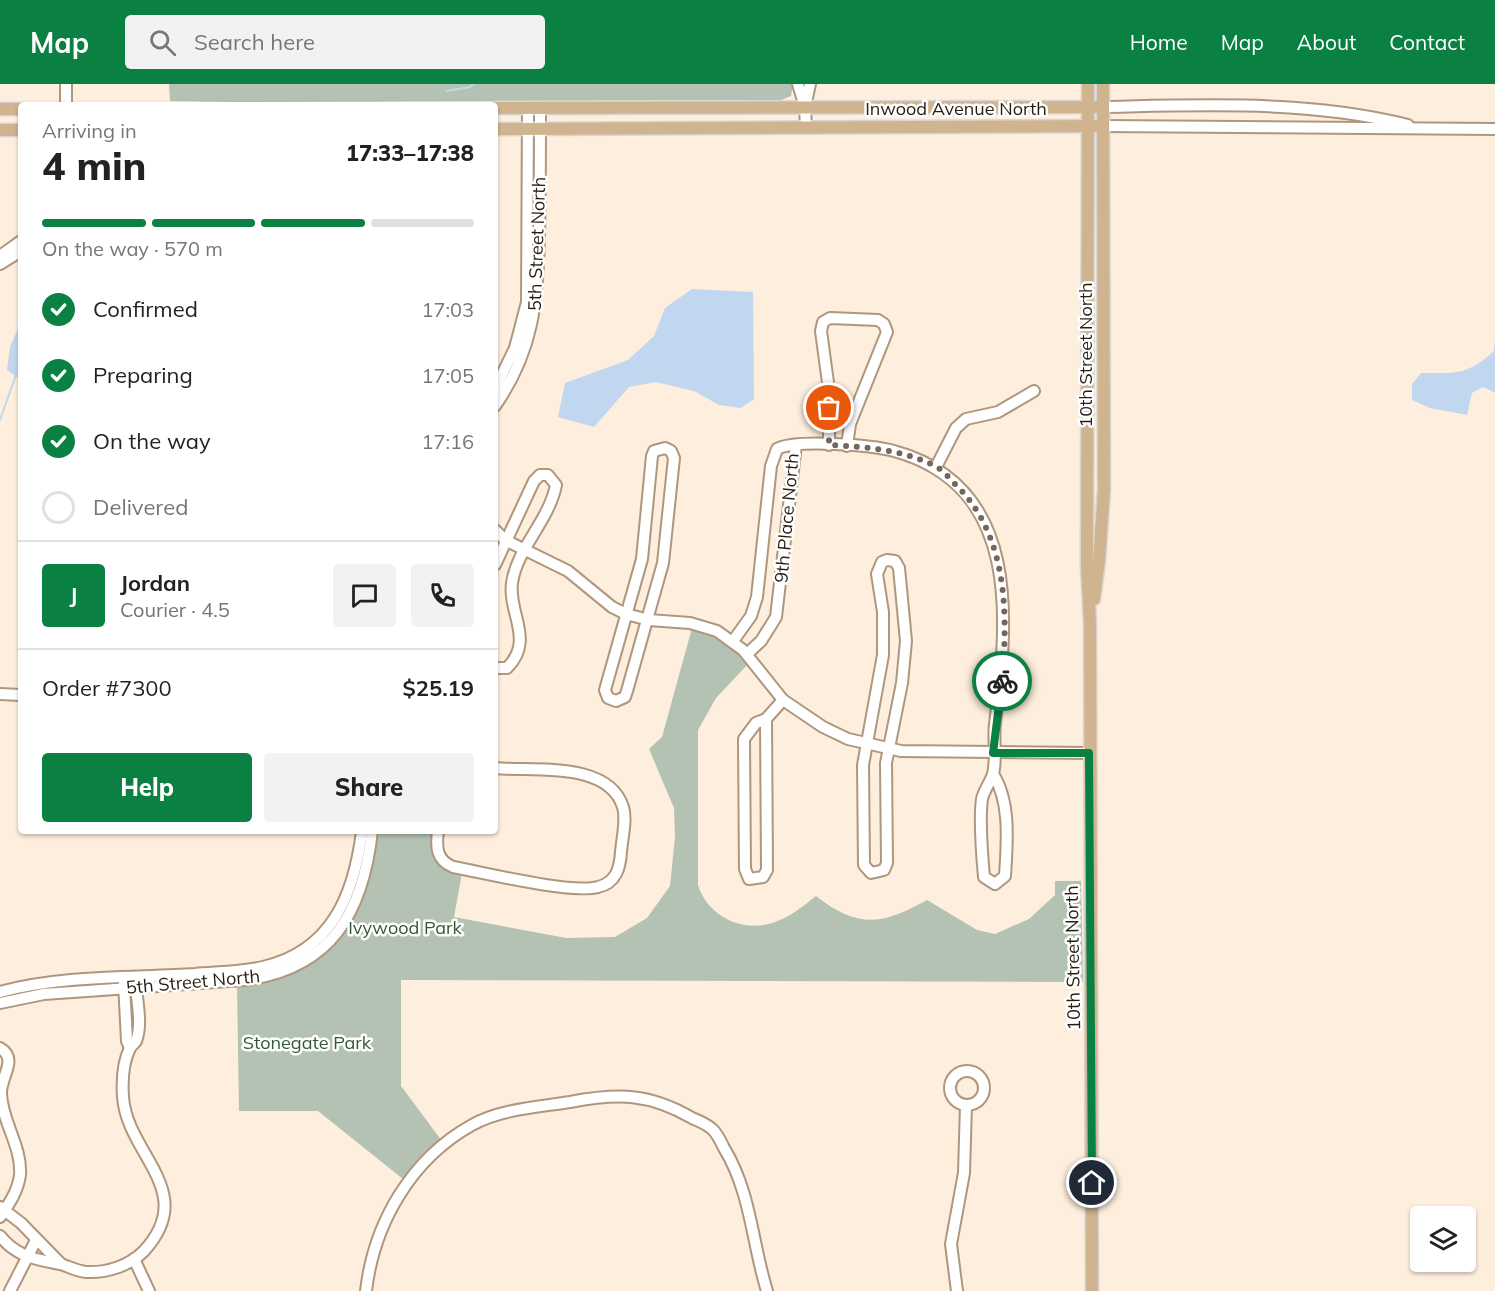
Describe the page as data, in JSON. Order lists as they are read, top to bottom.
{
  "streets": {
    "main road": ["Inwood Avenue North", "10th Street North"],
    "street": ["5th Street North", "9th Place North"]
  },
  "crossings": [
    ["Inwood Avenue North", "5th Street North"],
    ["Inwood Avenue North", "10th Street North"]
  ],
  "parks": ["Ivywood Park", "Stonegate Park"],
  "page": {
    "header": "Map",
    "search": "Search here",
    "nav": [
      "Home",
      "Map",
      "About",
      "Contact"
    ],
    "heading": ["4 min", "Arriving in", "17:33–17:38"],
    "panel": [
      "Jordan",
      "Courier · 4.5",
      "Order #7300",
      "$25.19"
    ],
    "bar": "On the way · 570 m",
    "list": [
      ["Confirmed", "17:03"],
      ["Preparing", "17:05"],
      ["On the way", "17:16"],
      "Delivered"
    ],
    "round": "J",
    "buttons": ["Help", "Share"]
  }
}
